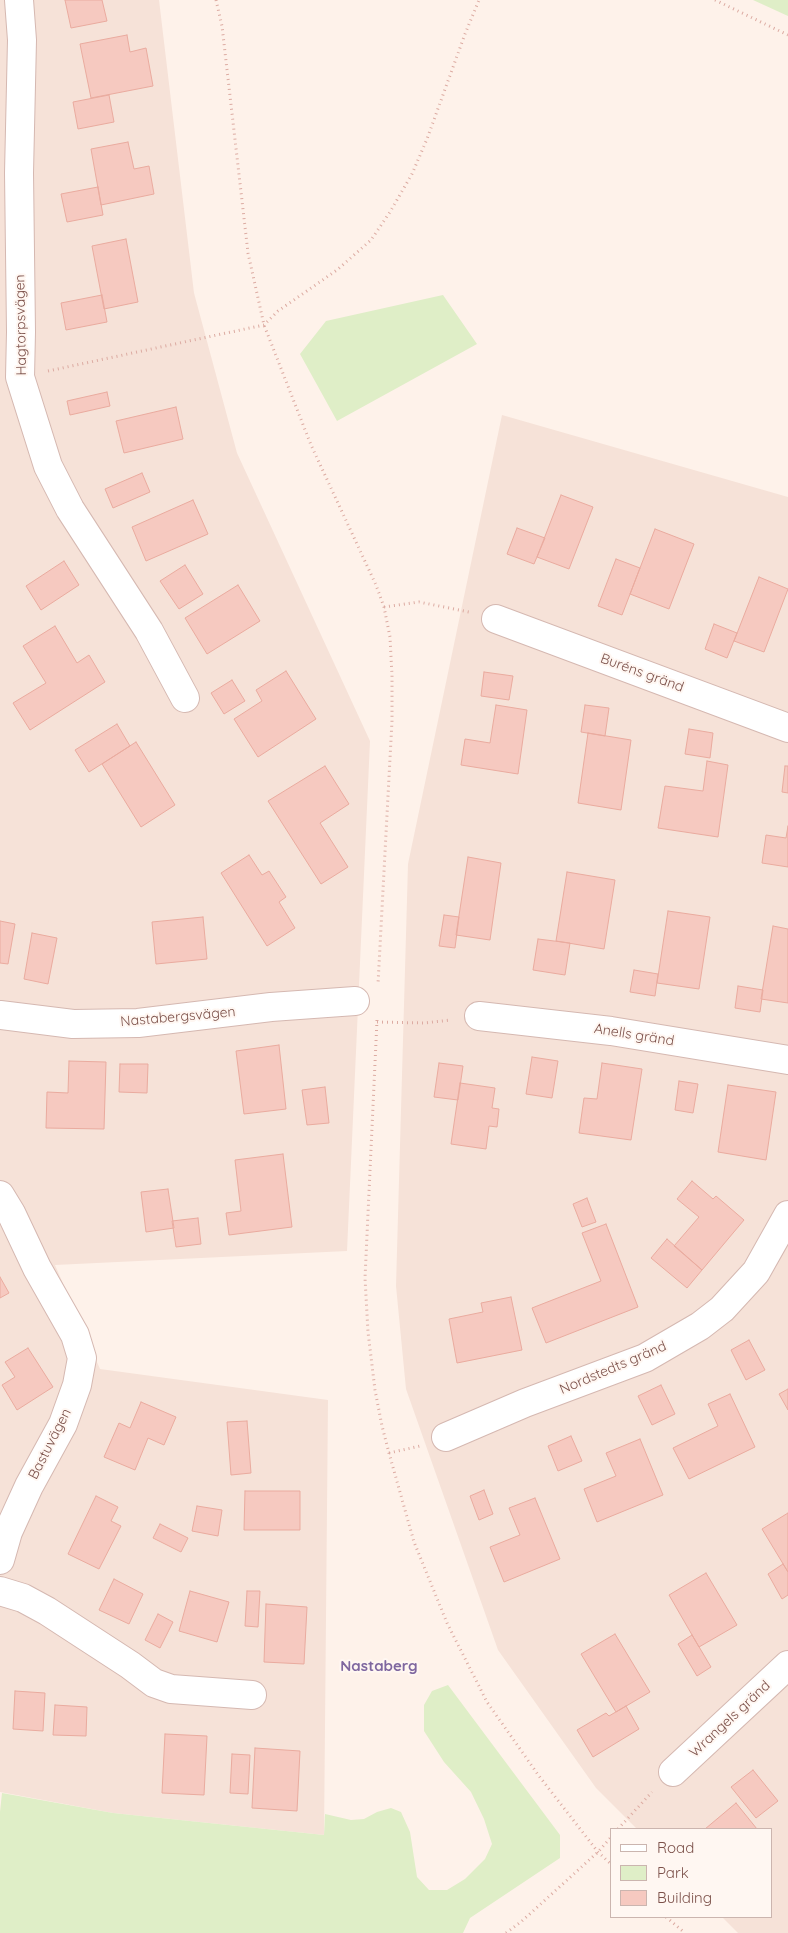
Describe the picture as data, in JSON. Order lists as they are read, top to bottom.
{
  "streets": {
    "street": [
      "Hagtorpsvägen",
      "Buréns gränd",
      "Nastabergsvägen",
      "Anells gränd",
      "Nordstedts gränd",
      "Bastuvägen",
      "Wrangels gränd"
    ]
  },
  "districts": ["Nastaberg"],
  "legend": ["Road", "Park", "Building"]
}
